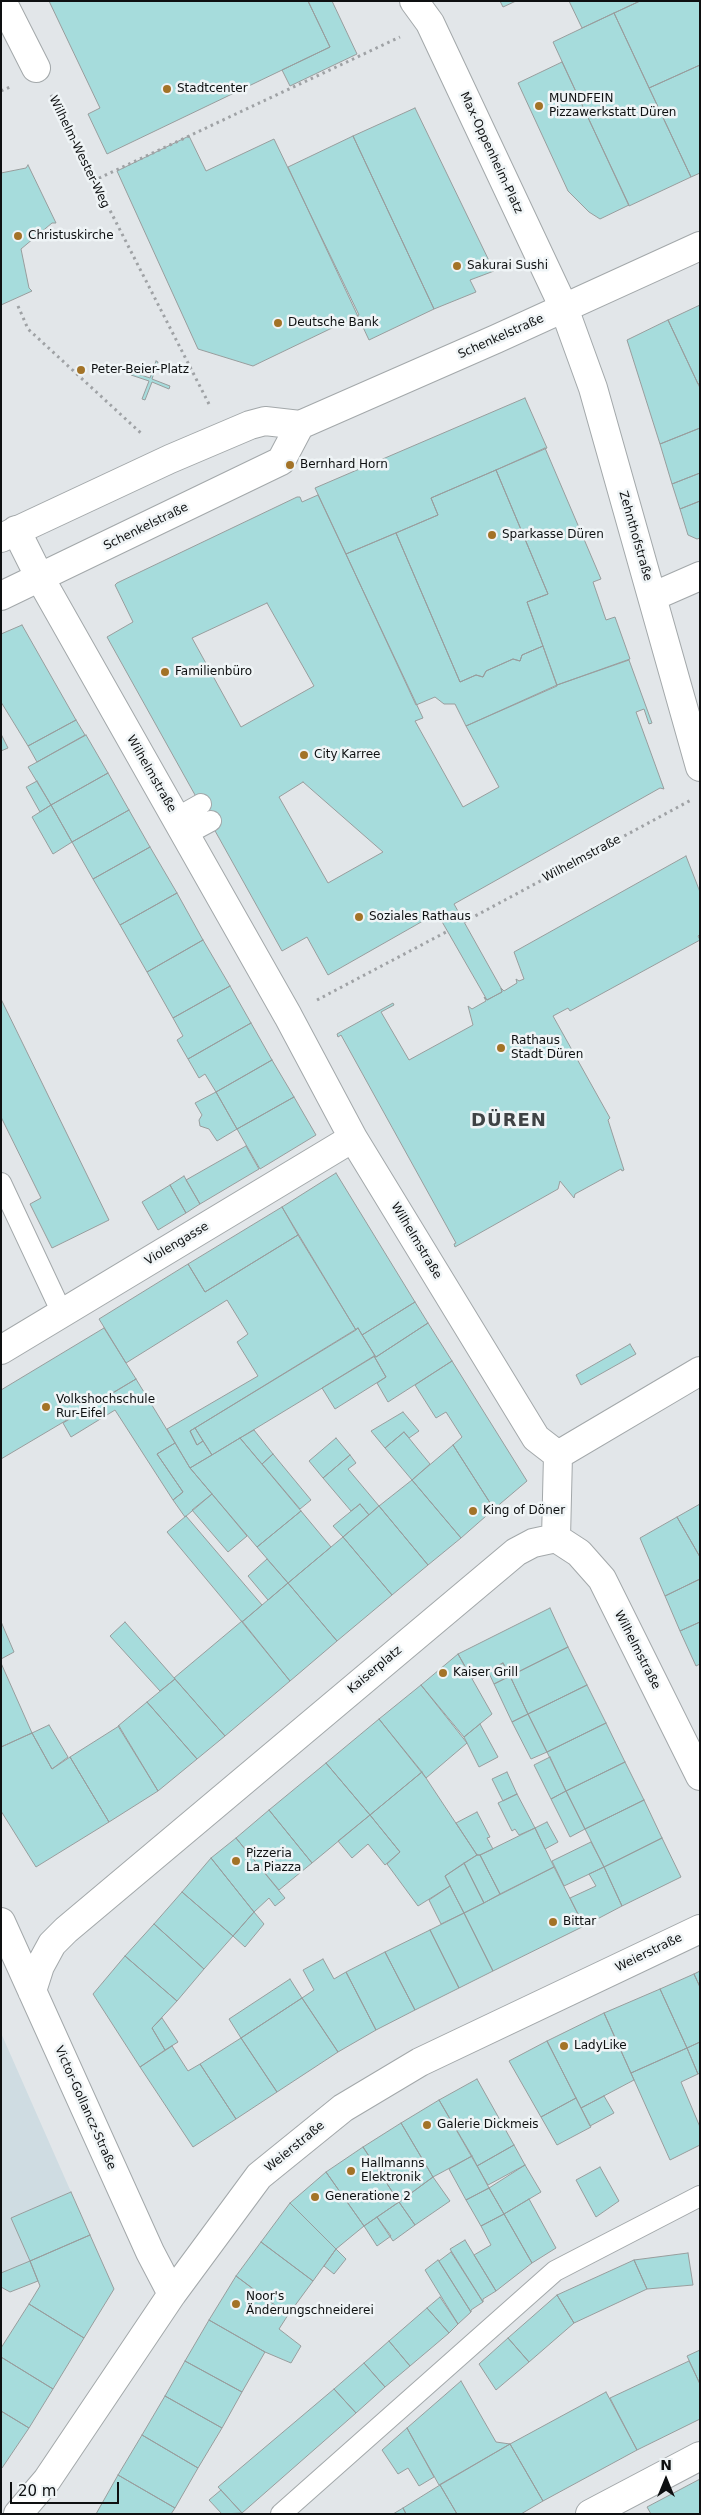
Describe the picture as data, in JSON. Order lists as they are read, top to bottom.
{
  "streets": {
    "street": [
      "Max-Oppenheim-Platz",
      "Schenkelstraße",
      "Zehnthofstraße",
      "Wilhelmstraße",
      "Violengasse",
      "Kaiserplatz",
      "Weierstraße",
      "Victor-Gollancz-Straße"
    ],
    "path": ["Wilhelm-Wester-Weg"]
  },
  "crossings": [
    ["Max-Oppenheim-Platz", "Schenkelstraße"],
    ["Max-Oppenheim-Platz", "Zehnthofstraße"],
    ["Schenkelstraße", "Zehnthofstraße"],
    ["Schenkelstraße", "Wilhelmstraße"],
    ["Wilhelmstraße", "Violengasse"],
    ["Wilhelmstraße", "Kaiserplatz"],
    ["Kaiserplatz", "Victor-Gollancz-Straße"],
    ["Weierstraße", "Victor-Gollancz-Straße"]
  ],
  "districts": ["DÜREN"],
  "places": [
    "Stadtcenter",
    "MUNDFEIN Pizzawerkstatt Düren",
    "Christuskirche",
    "Sakurai Sushi",
    "Deutsche Bank",
    "Peter-Beier-Platz",
    "Bernhard Horn",
    "Sparkasse Düren",
    "Familienbüro",
    "City Karree",
    "Soziales Rathaus",
    "Rathaus Stadt Düren",
    "Volkshochschule Rur-Eifel",
    "King of Döner",
    "Kaiser Grill",
    "Pizzeria La Piazza",
    "Bittar",
    "LadyLike",
    "Galerie Dickmeis",
    "Hallmanns Elektronik",
    "Generatione 2",
    "Noor's Änderungschneiderei"
  ],
  "scale_bar": "20 m",
  "north": "top"
}
